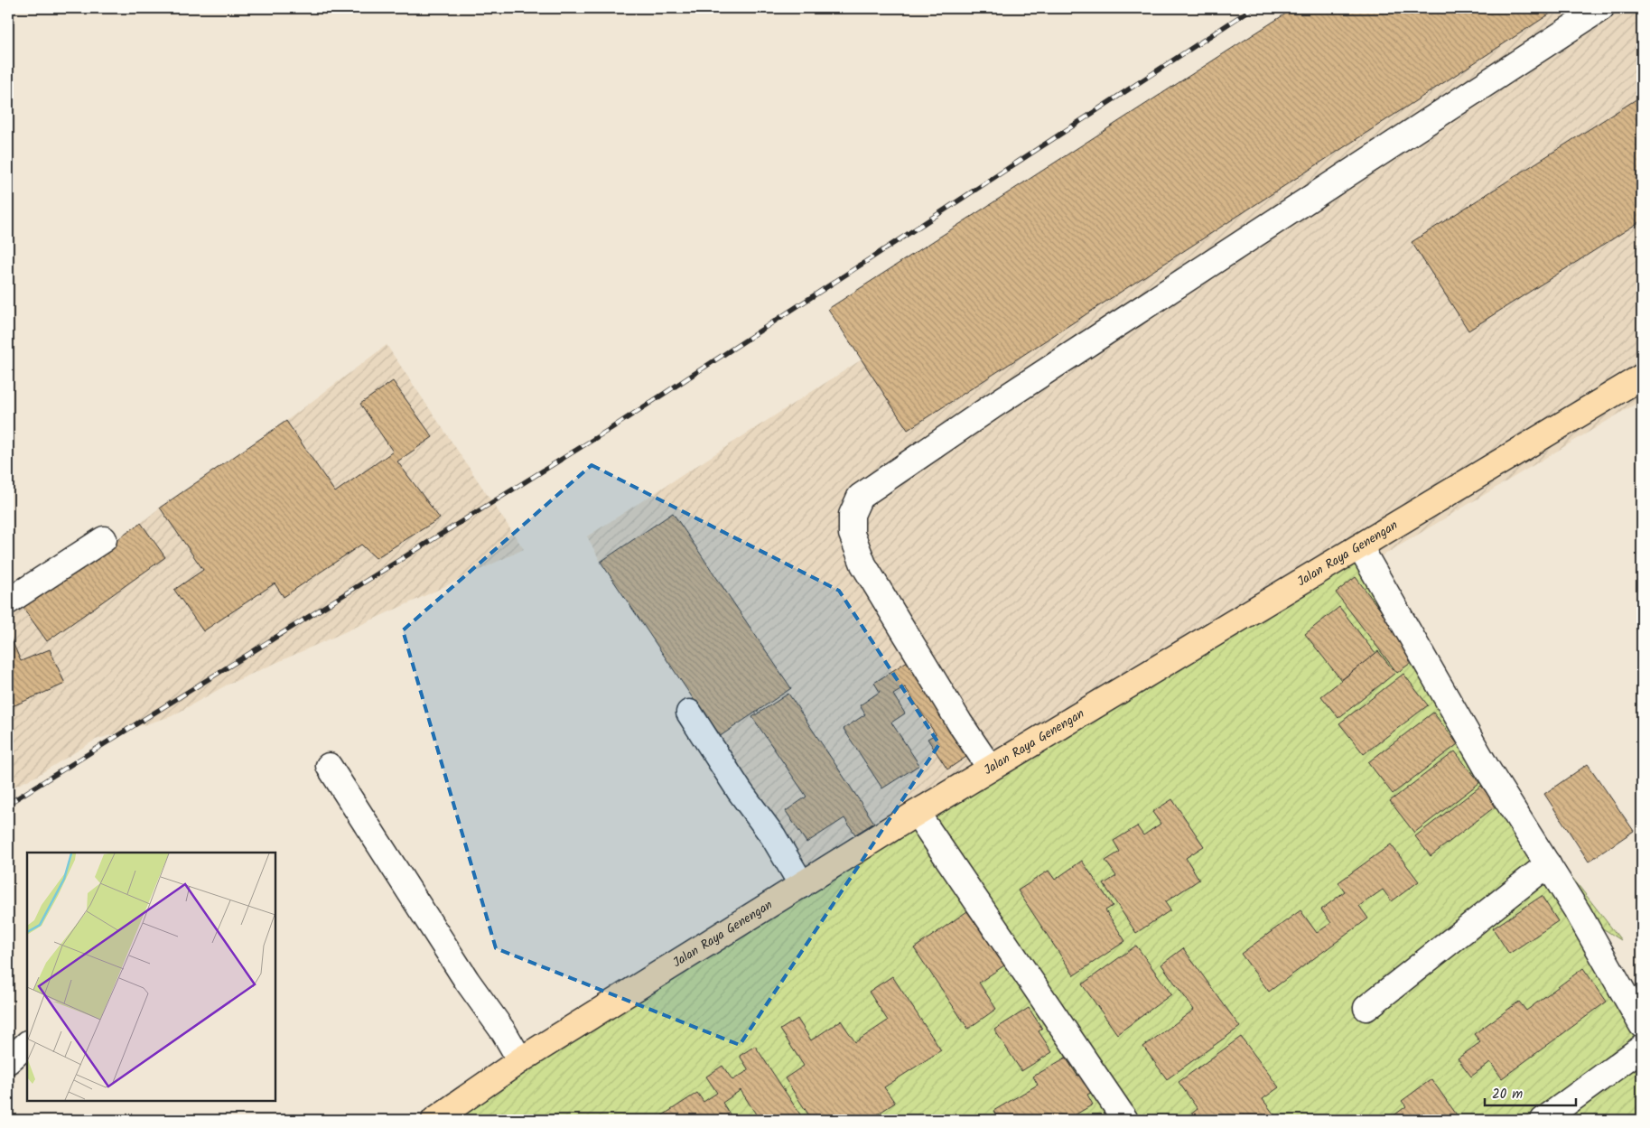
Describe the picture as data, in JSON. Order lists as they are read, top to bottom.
{
  "streets": {
    "highway": ["Jalan Raya Genengan"]
  },
  "scale_bar": "20 m"
}
